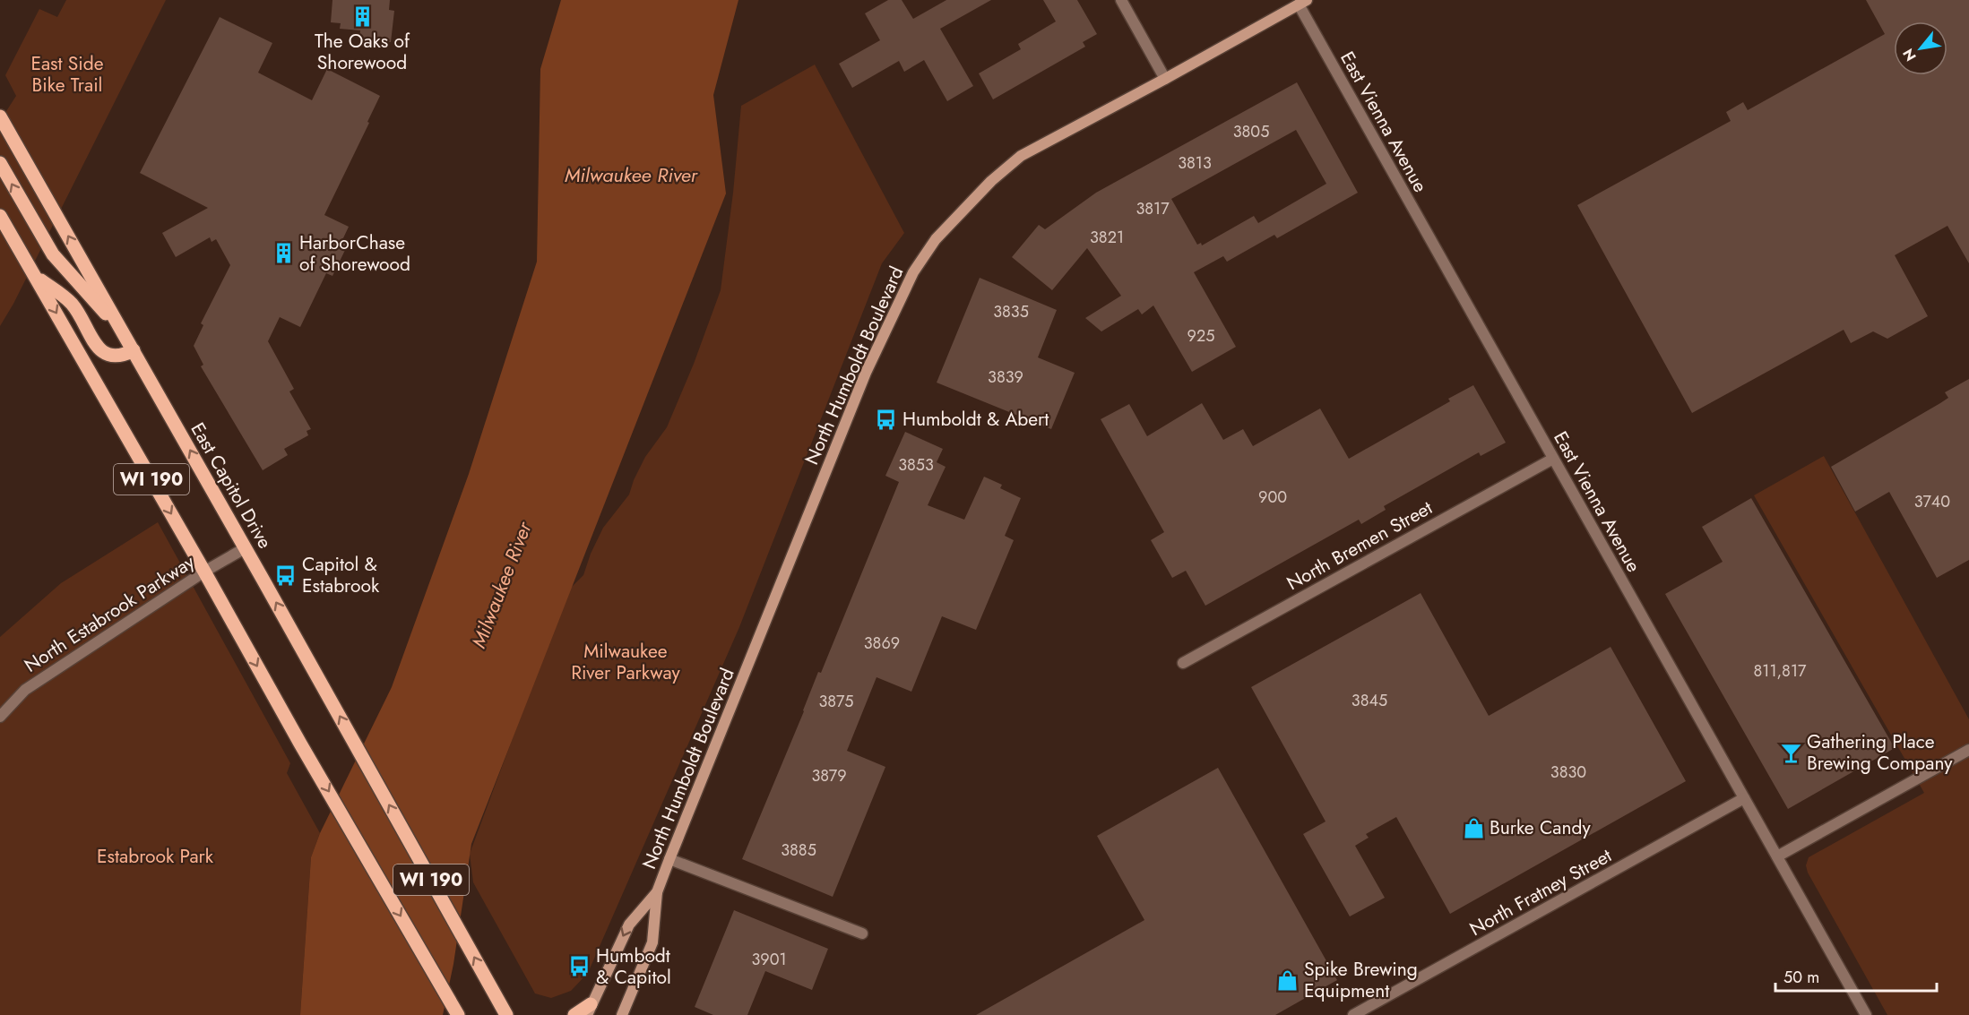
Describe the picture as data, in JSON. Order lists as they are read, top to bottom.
{
  "streets": {
    "main road": ["North Humboldt Boulevard", "WI 190", "East Capitol Drive"],
    "street": [
      "East Vienna Avenue",
      "North Bremen Street",
      "North Estabrook Parkway",
      "North Fratney Street"
    ]
  },
  "crossings": [
    ["East Vienna Avenue", "North Humboldt Boulevard"],
    ["East Vienna Avenue", "North Bremen Street"],
    ["East Vienna Avenue", "North Fratney Street"],
    ["WI 190", "North Estabrook Parkway"],
    ["East Capitol Drive", "North Estabrook Parkway"]
  ],
  "water": ["Milwaukee River"],
  "parks": ["East Side Bike Trail", "Milwaukee River Parkway", "Estabrook Park"],
  "places": {
    "building": ["The Oaks of Shorewood", "HarborChase of Shorewood"],
    "bus stop": ["Humboldt & Abert", "Capitol & Estabrook", "Humbodt & Capitol"],
    "bar": ["Gathering Place Brewing Company"],
    "shop": ["Burke Candy", "Spike Brewing Equipment"]
  },
  "house_numbers": [
    "3805",
    "3813",
    "3817",
    "3821",
    "3835",
    "925",
    "3839",
    "3853",
    "900",
    "3740",
    "3869",
    "811,817",
    "3845",
    "3875",
    "3830",
    "3879",
    "3885",
    "3901"
  ],
  "scale_bar": "50 m",
  "north": "bottom left"
}
